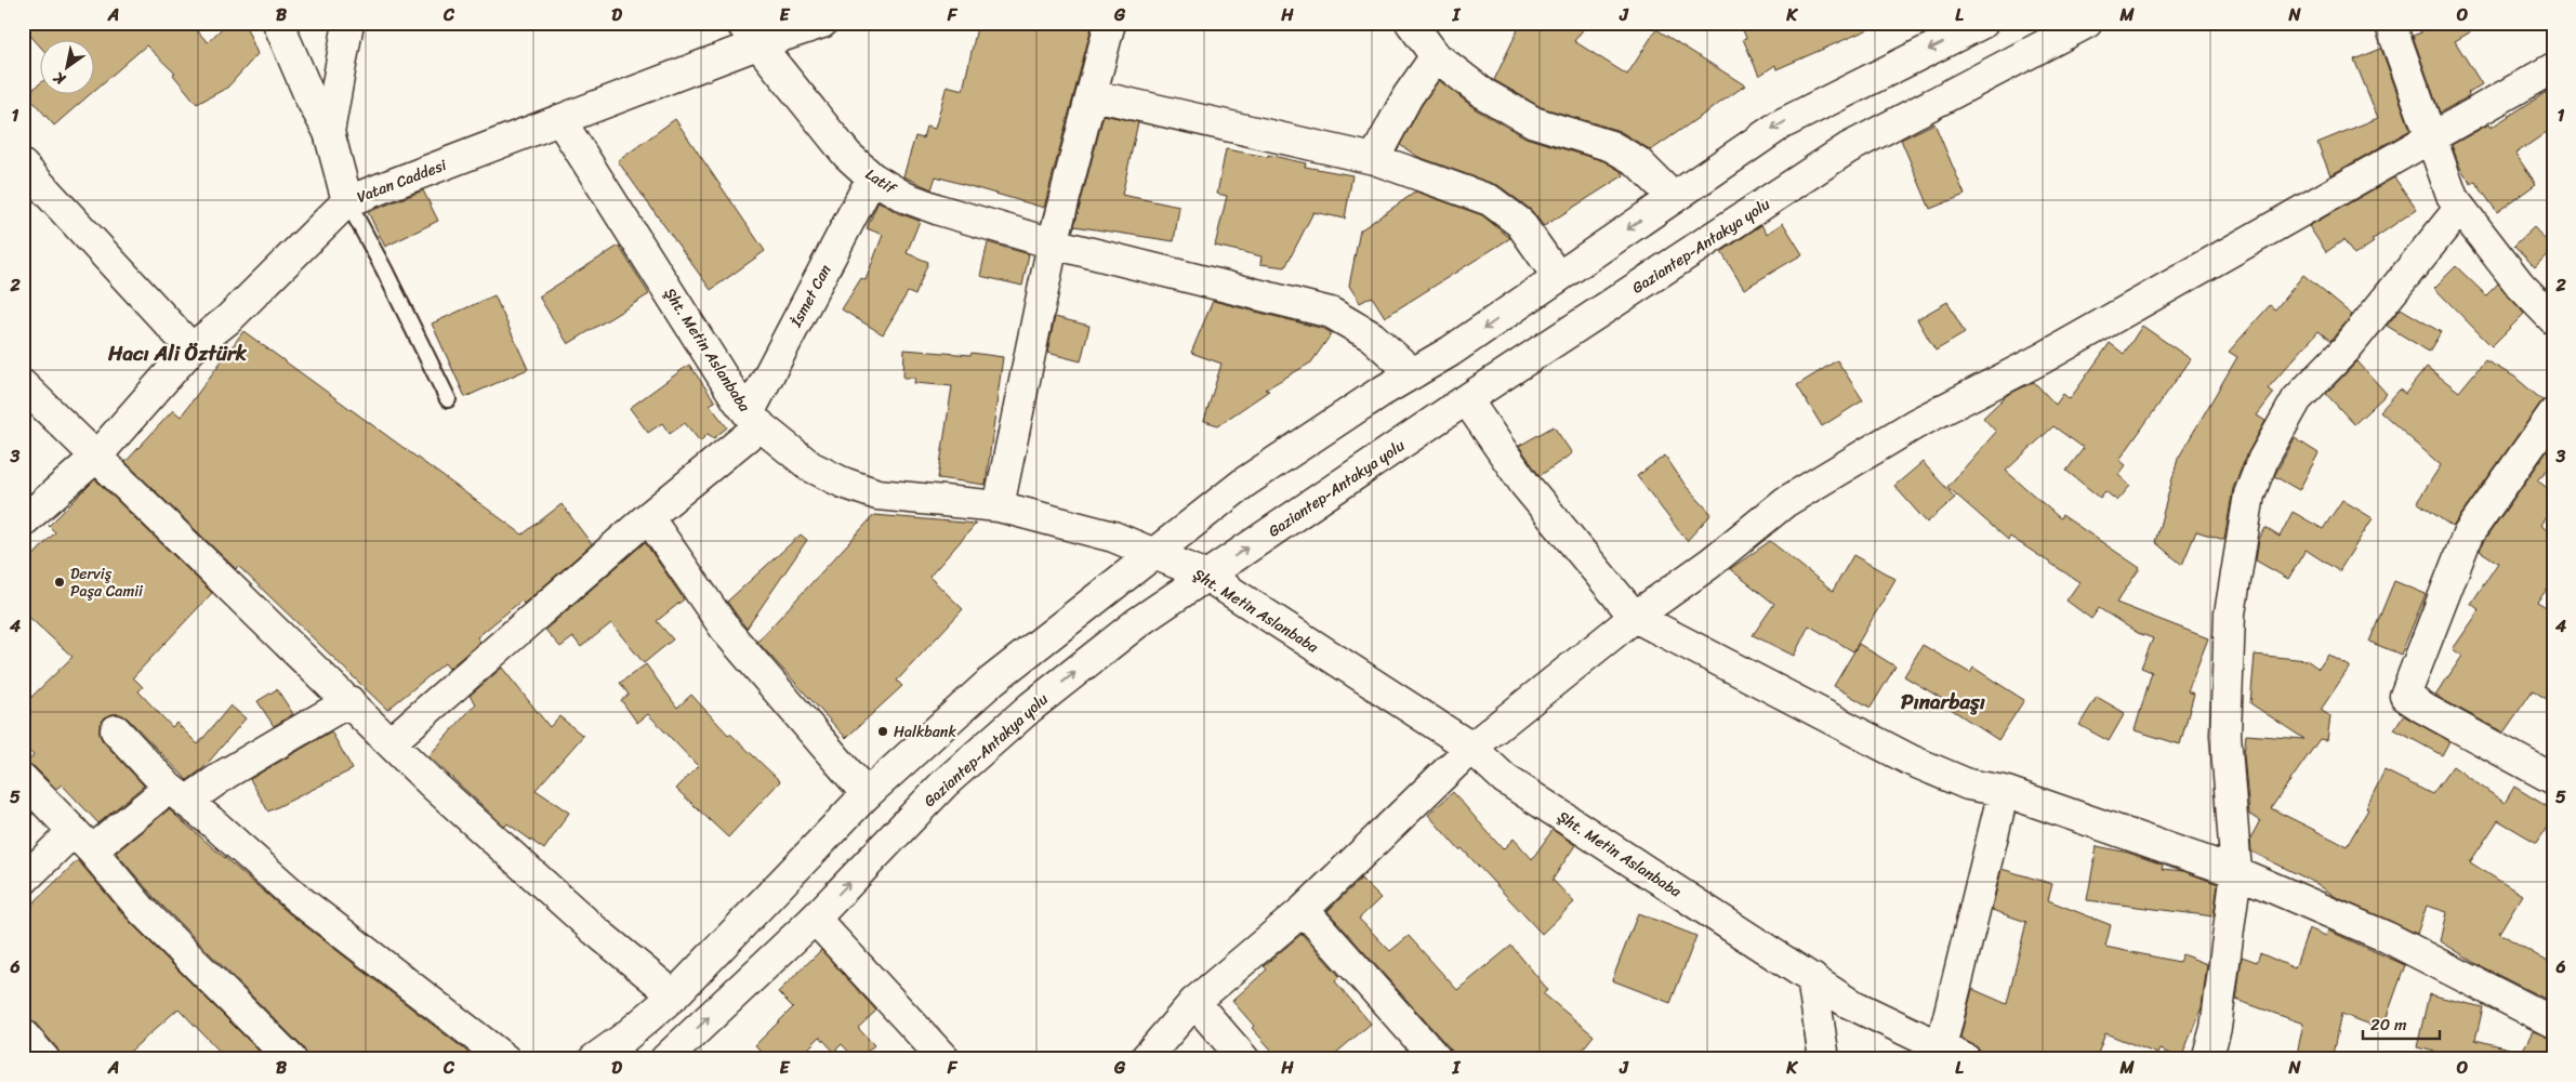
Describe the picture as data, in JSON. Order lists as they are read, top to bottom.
{
  "streets": {
    "street": [
      "Vatan Caddesi",
      "Latif",
      "Gaziantep-Antakya yolu",
      "İsmet Can",
      "Şht. Metin Aslanbaba"
    ]
  },
  "crossings": [
    ["Vatan Caddesi", "Latif"],
    ["Vatan Caddesi", "Şht. Metin Aslanbaba"],
    ["Latif", "İsmet Can"],
    ["Gaziantep-Antakya yolu", "Şht. Metin Aslanbaba"],
    ["İsmet Can", "Şht. Metin Aslanbaba"]
  ],
  "districts": ["Hacı Ali Öztürk", "Pınarbaşı"],
  "places": ["Derviş Paşa Camii", "Halkbank"],
  "scale_bar": "20 m",
  "north": "bottom left",
  "grid": {
    "columns": [
      "A",
      "B",
      "C",
      "D",
      "E",
      "F",
      "G",
      "H",
      "I",
      "J",
      "K",
      "L",
      "M",
      "N",
      "O"
    ],
    "rows": [
      "1",
      "2",
      "3",
      "4",
      "5",
      "6"
    ]
  }
}
